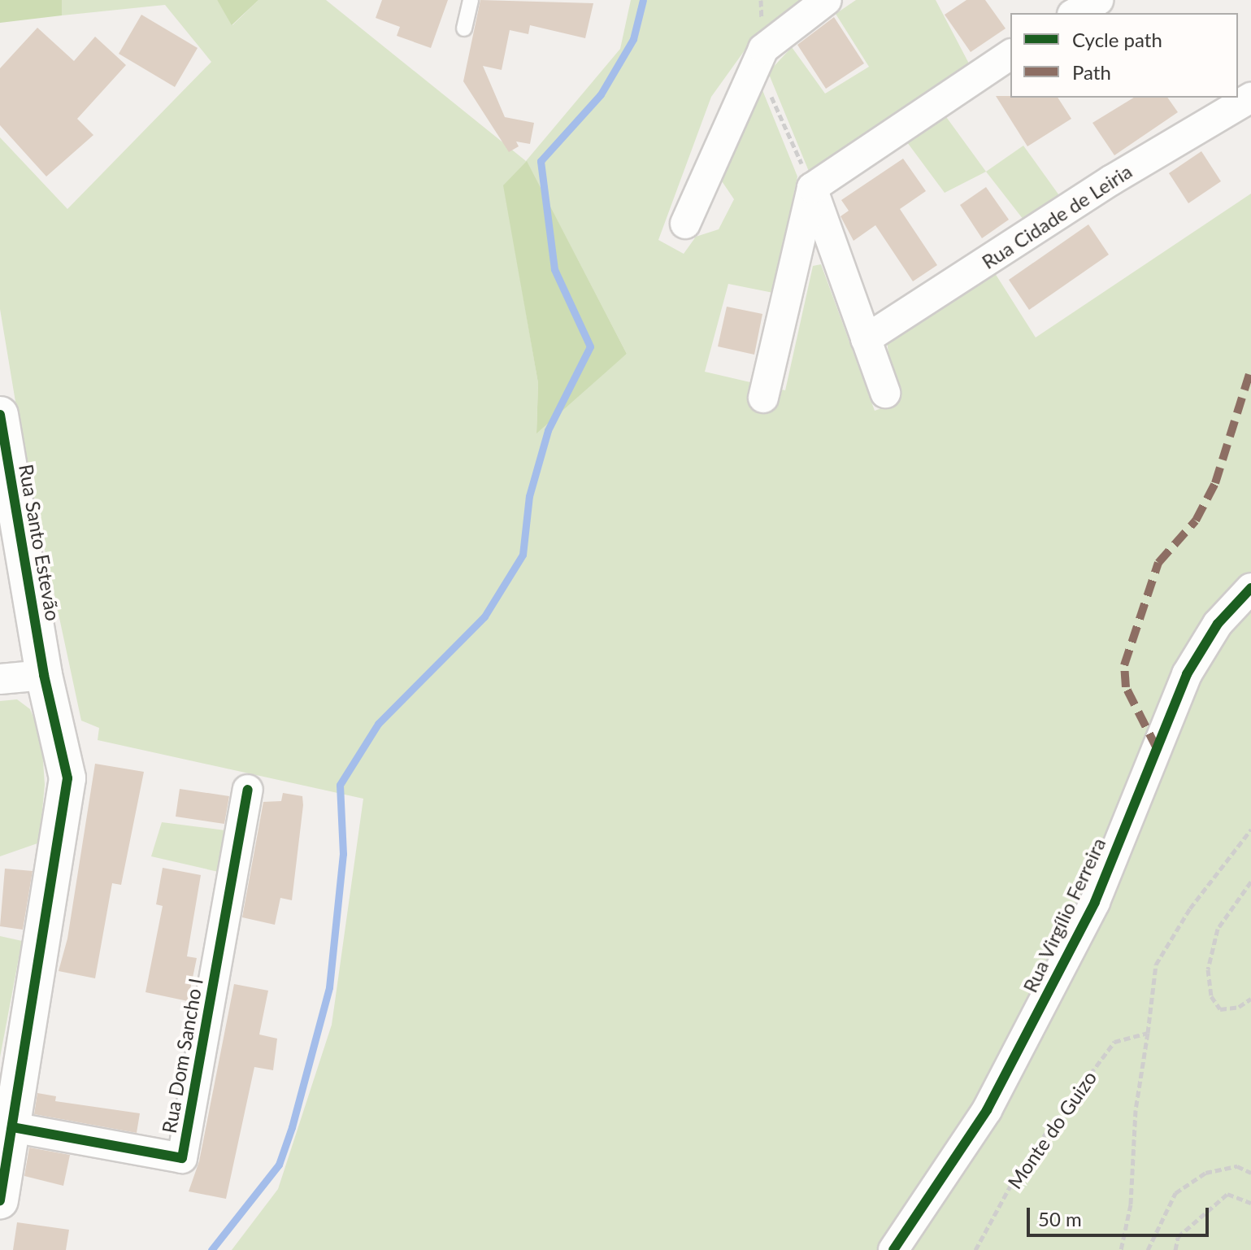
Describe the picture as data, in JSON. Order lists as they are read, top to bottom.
{
  "streets": {
    "street": [
      "Rua Cidade de Leiria",
      "Rua Santo Estevão",
      "Rua Virgílio Ferreira",
      "Rua Dom Sancho I"
    ],
    "path": ["Monte do Guizo"]
  },
  "crossings": [
    ["Rua Santo Estevão", "Rua Dom Sancho I"]
  ],
  "legend": ["Cycle path", "Path"],
  "scale_bar": "50 m"
}
